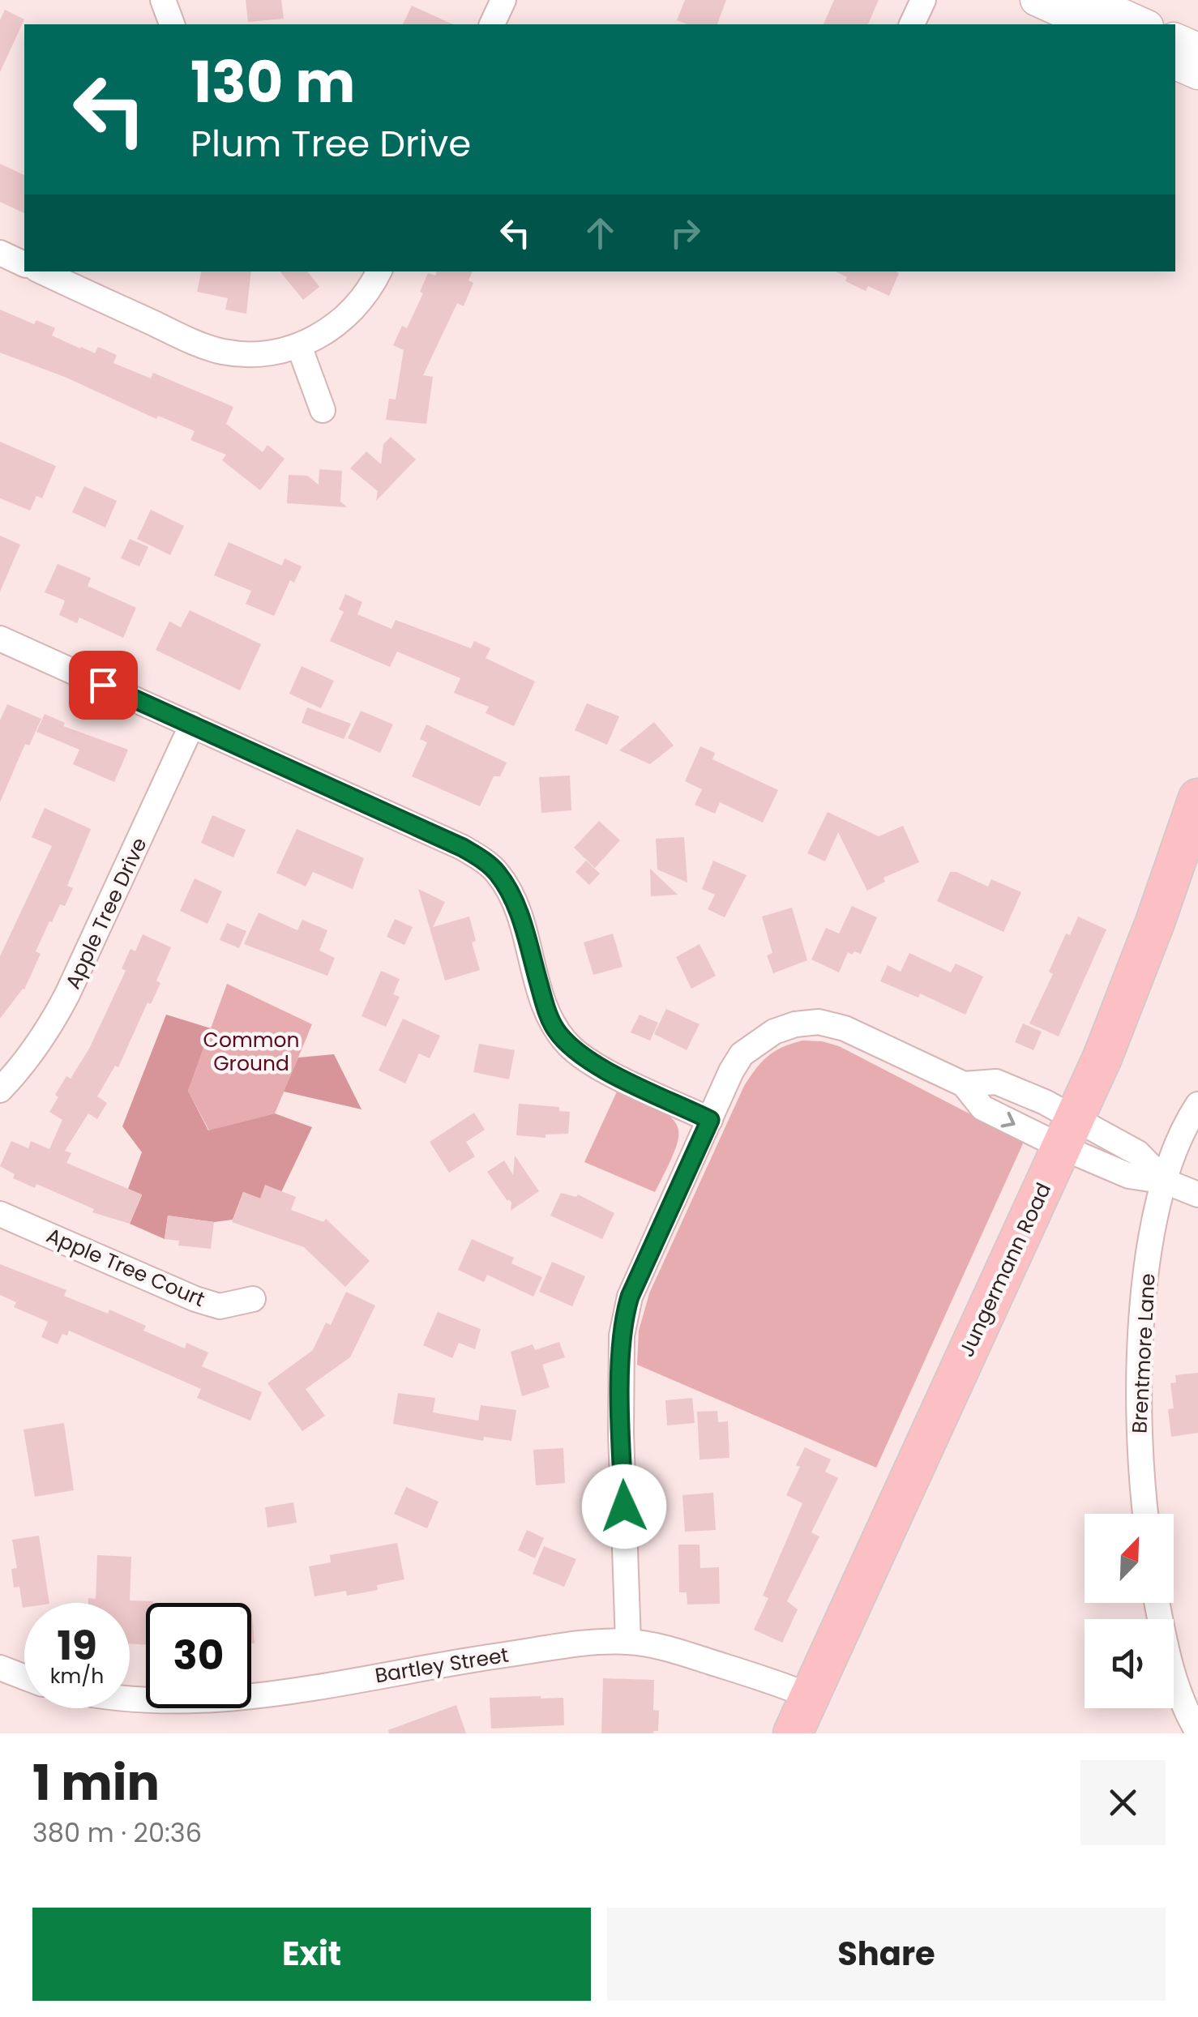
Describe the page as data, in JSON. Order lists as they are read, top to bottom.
{
  "streets": {
    "main road": ["Jungermann Road"],
    "street": [
      "Apple Tree Drive",
      "Apple Tree Court",
      "Brentmore Lane",
      "Bartley Street"
    ]
  },
  "crossings": [
    ["Jungermann Road", "Bartley Street"]
  ],
  "parks": ["Common Ground"],
  "north": "top right",
  "page": {
    "turn": ["130 m", "Plum Tree Drive"],
    "speed": "19 km/h",
    "limit": "30",
    "heading": ["1 min", "380 m · 20:36"],
    "buttons": ["Exit", "Share"]
  }
}
